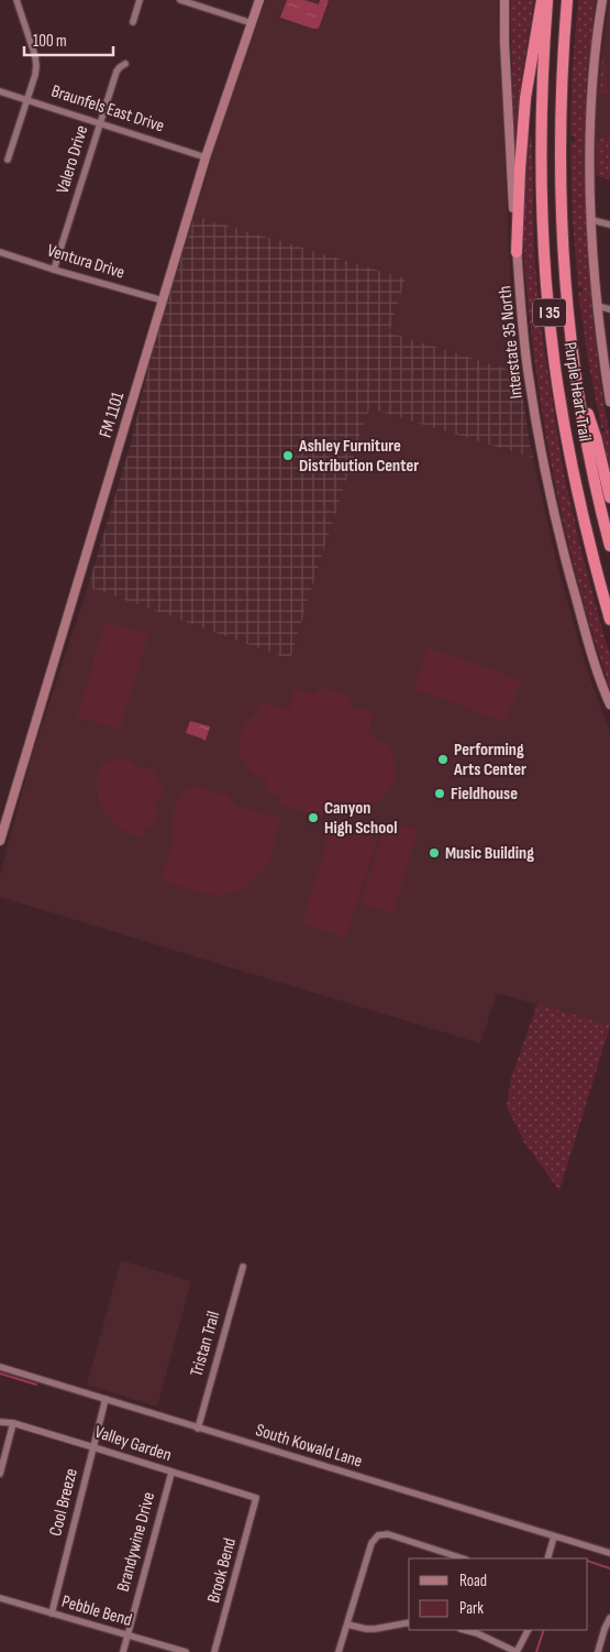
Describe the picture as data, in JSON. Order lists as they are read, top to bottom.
{
  "streets": {
    "highway": ["I 35", "Purple Heart Trail"],
    "main road": ["Interstate 35 North", "FM 1101"],
    "street": [
      "Braunfels East Drive",
      "Valero Drive",
      "Ventura Drive",
      "Tristan Trail",
      "Valley Garden",
      "South Kowald Lane",
      "Cool Breeze",
      "Brandywine Drive",
      "Brook Bend",
      "Pebble Bend"
    ]
  },
  "crossings": [
    ["Braunfels East Drive", "Valero Drive"],
    ["Braunfels East Drive", "FM 1101"],
    ["Valero Drive", "Ventura Drive"],
    ["Ventura Drive", "FM 1101"],
    ["Tristan Trail", "South Kowald Lane"],
    ["Valley Garden", "Cool Breeze"],
    ["Valley Garden", "Brandywine Drive"],
    ["Valley Garden", "Brook Bend"],
    ["South Kowald Lane", "Cool Breeze"],
    ["Cool Breeze", "Pebble Bend"],
    ["Brandywine Drive", "Pebble Bend"]
  ],
  "places": [
    "Ashley Furniture Distribution Center",
    "Performing Arts Center",
    "Fieldhouse",
    "Canyon High School",
    "Music Building"
  ],
  "legend": ["Road", "Park"],
  "scale_bar": "100 m"
}
